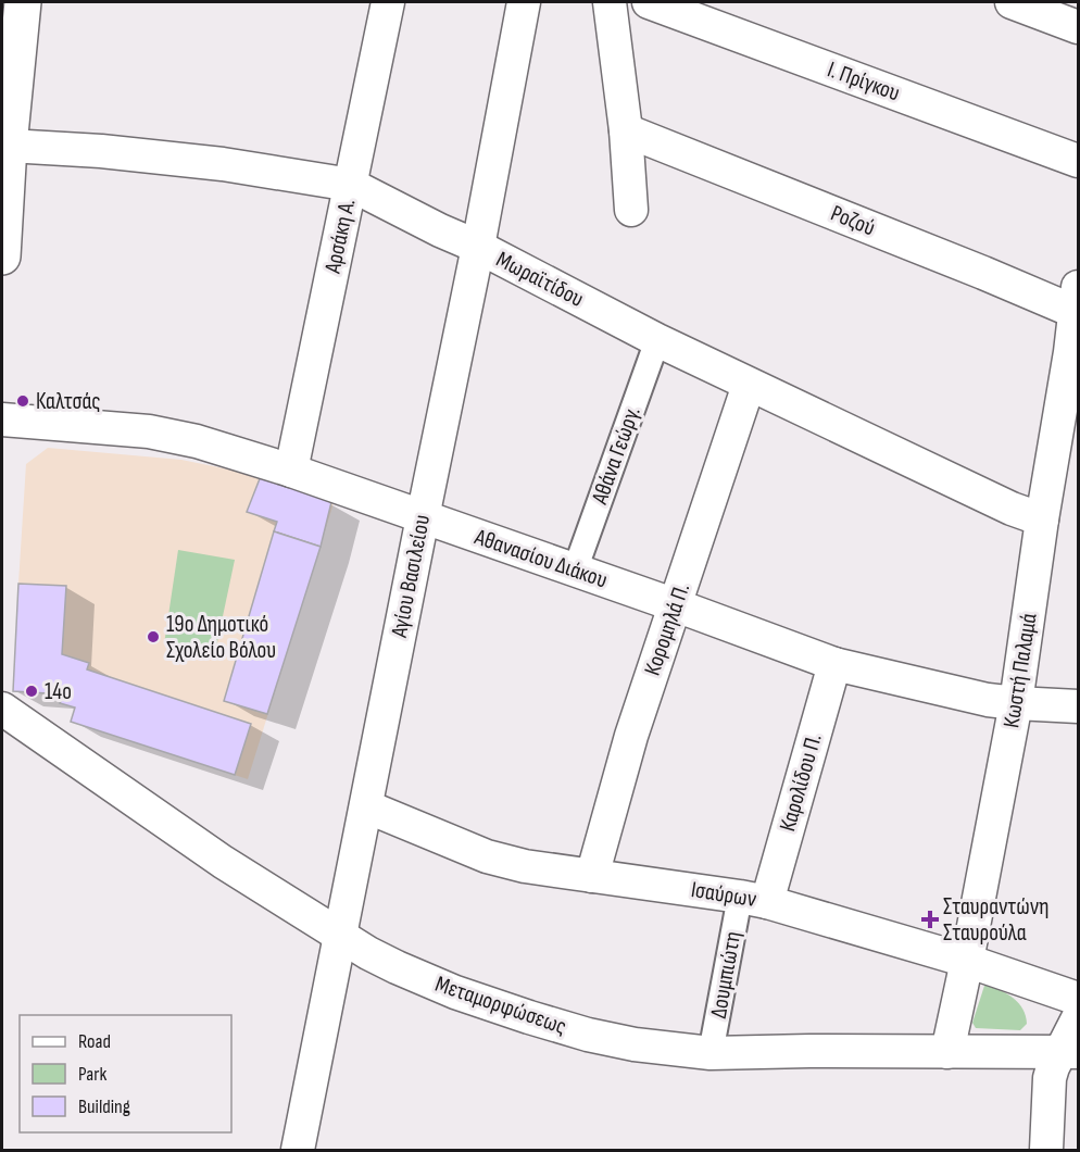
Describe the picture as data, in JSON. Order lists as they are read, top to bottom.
{
  "streets": {
    "street": [
      "Ι. Πρίγκου",
      "Ροζού",
      "Αρσάκη Α.",
      "Μωραϊτίδου",
      "Αθάνα Γεώργ.",
      "Αθανασίου Διάκου",
      "Αγίου Βασιλείου",
      "Κορομηλά Π.",
      "Κωστή Παλαμά",
      "Καρολίδου Π.",
      "Ισαύρων",
      "Δουμπιώτη",
      "Μεταμορφώσεως"
    ]
  },
  "crossings": [
    ["Ροζού", "Κωστή Παλαμά"],
    ["Αρσάκη Α.", "Μωραϊτίδου"],
    ["Αρσάκη Α.", "Αθανασίου Διάκου"],
    ["Μωραϊτίδου", "Αθάνα Γεώργ."],
    ["Μωραϊτίδου", "Αγίου Βασιλείου"],
    ["Μωραϊτίδου", "Κορομηλά Π."],
    ["Μωραϊτίδου", "Κωστή Παλαμά"],
    ["Αθάνα Γεώργ.", "Αθανασίου Διάκου"],
    ["Αθανασίου Διάκου", "Αγίου Βασιλείου"],
    ["Αθανασίου Διάκου", "Κορομηλά Π."],
    ["Αθανασίου Διάκου", "Κωστή Παλαμά"],
    ["Αθανασίου Διάκου", "Καρολίδου Π."],
    ["Αγίου Βασιλείου", "Ισαύρων"],
    ["Αγίου Βασιλείου", "Μεταμορφώσεως"],
    ["Κορομηλά Π.", "Ισαύρων"],
    ["Κωστή Παλαμά", "Ισαύρων"],
    ["Κωστή Παλαμά", "Μεταμορφώσεως"],
    ["Καρολίδου Π.", "Ισαύρων"],
    ["Καρολίδου Π.", "Δουμπιώτη"],
    ["Ισαύρων", "Δουμπιώτη"],
    ["Δουμπιώτη", "Μεταμορφώσεως"]
  ],
  "places": {
    "other": ["Καλτσάς", "19ο Δημοτικό Σχολείο Βόλου", "14o"],
    "health": ["Σταυραντώνη Σταυρούλα"]
  },
  "legend": ["Road", "Park", "Building"]
}
